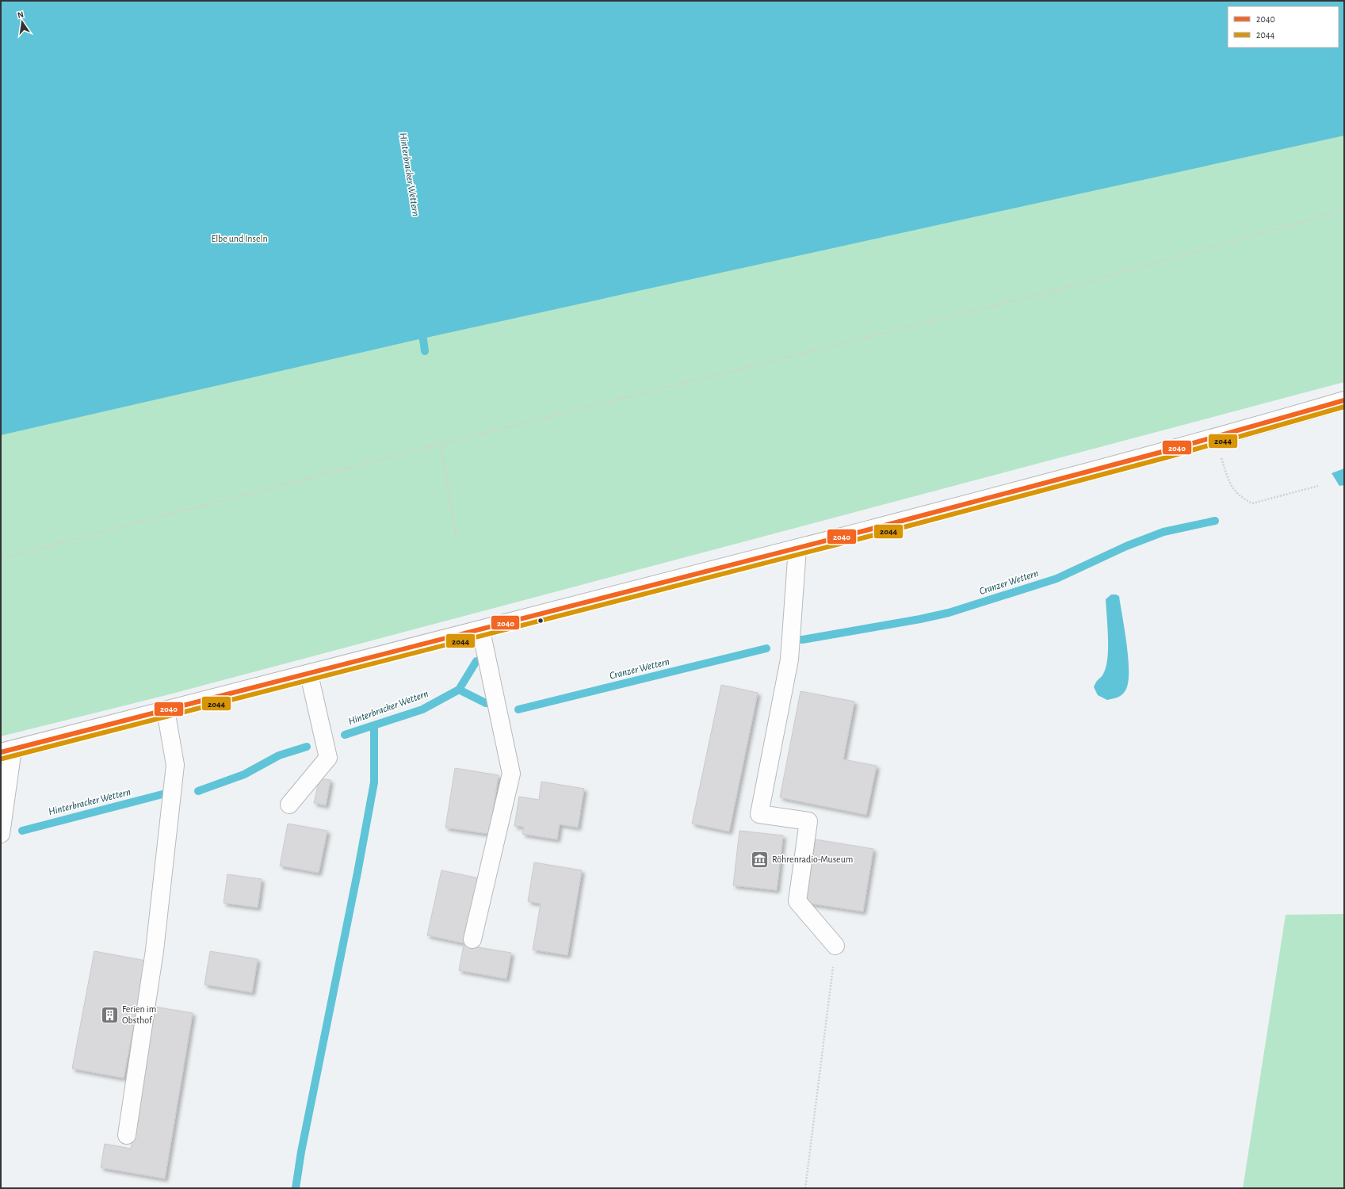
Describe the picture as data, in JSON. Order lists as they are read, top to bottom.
{
  "water": ["Hinterbracker Wettern", "Cranzer Wettern"],
  "parks": ["Elbe und Inseln"],
  "places": {
    "museum": ["Röhrenradio-Museum"],
    "building": ["Ferien im Obsthof"]
  },
  "lines": ["transit line 2040", "transit line 2044"],
  "legend": ["2040", "2044"],
  "north": "top"
}
